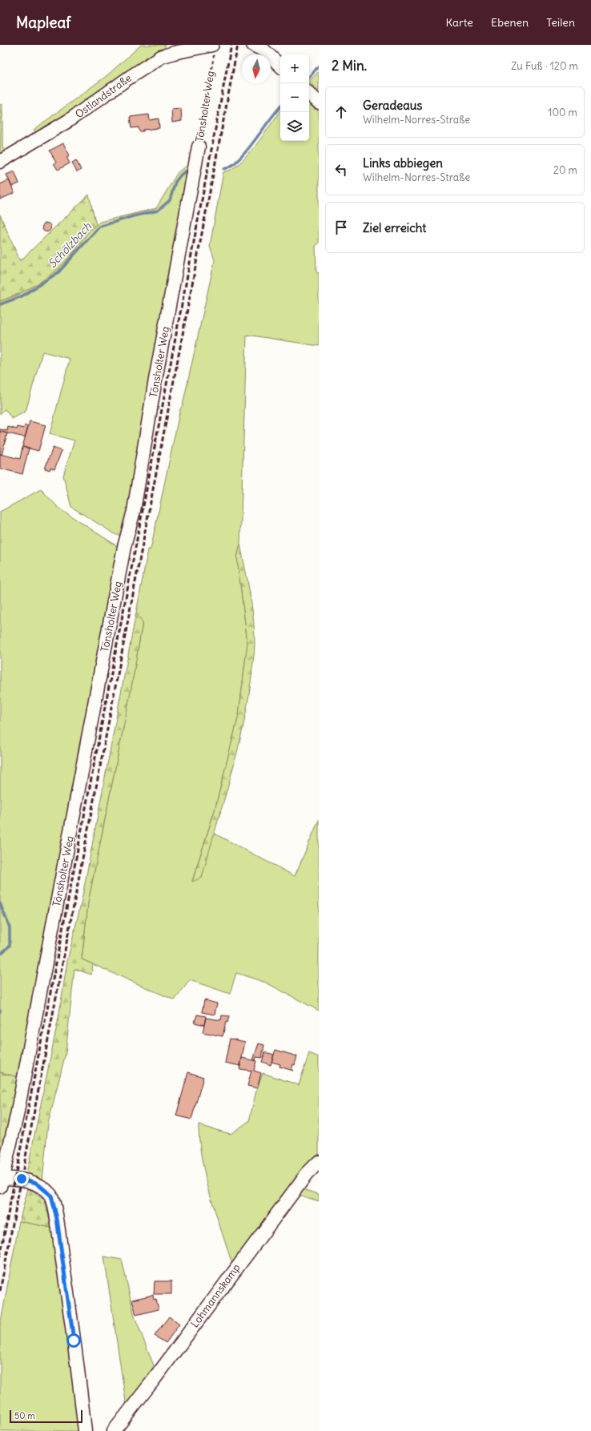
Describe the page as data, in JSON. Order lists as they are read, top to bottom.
{
  "streets": {
    "street": ["Ostlandstraße", "Tönsholter Weg", "Lohmannskamp"]
  },
  "crossings": [
    ["Ostlandstraße", "Tönsholter Weg"]
  ],
  "water": ["Schölzbach"],
  "scale_bar": "50 m",
  "north": "bottom",
  "page": {
    "header": "Mapleaf",
    "nav": ["Karte", "Ebenen", "Teilen"],
    "heading": ["2 Min.", "Zu Fuß · 120 m"],
    "map_buttons": ["+", "−"],
    "list": [
      ["Geradeaus", "Wilhelm-Norres-Straße", "100 m"],
      ["Links abbiegen", "Wilhelm-Norres-Straße", "20 m"],
      "Ziel erreicht"
    ],
    "scale": "50 m"
  }
}
